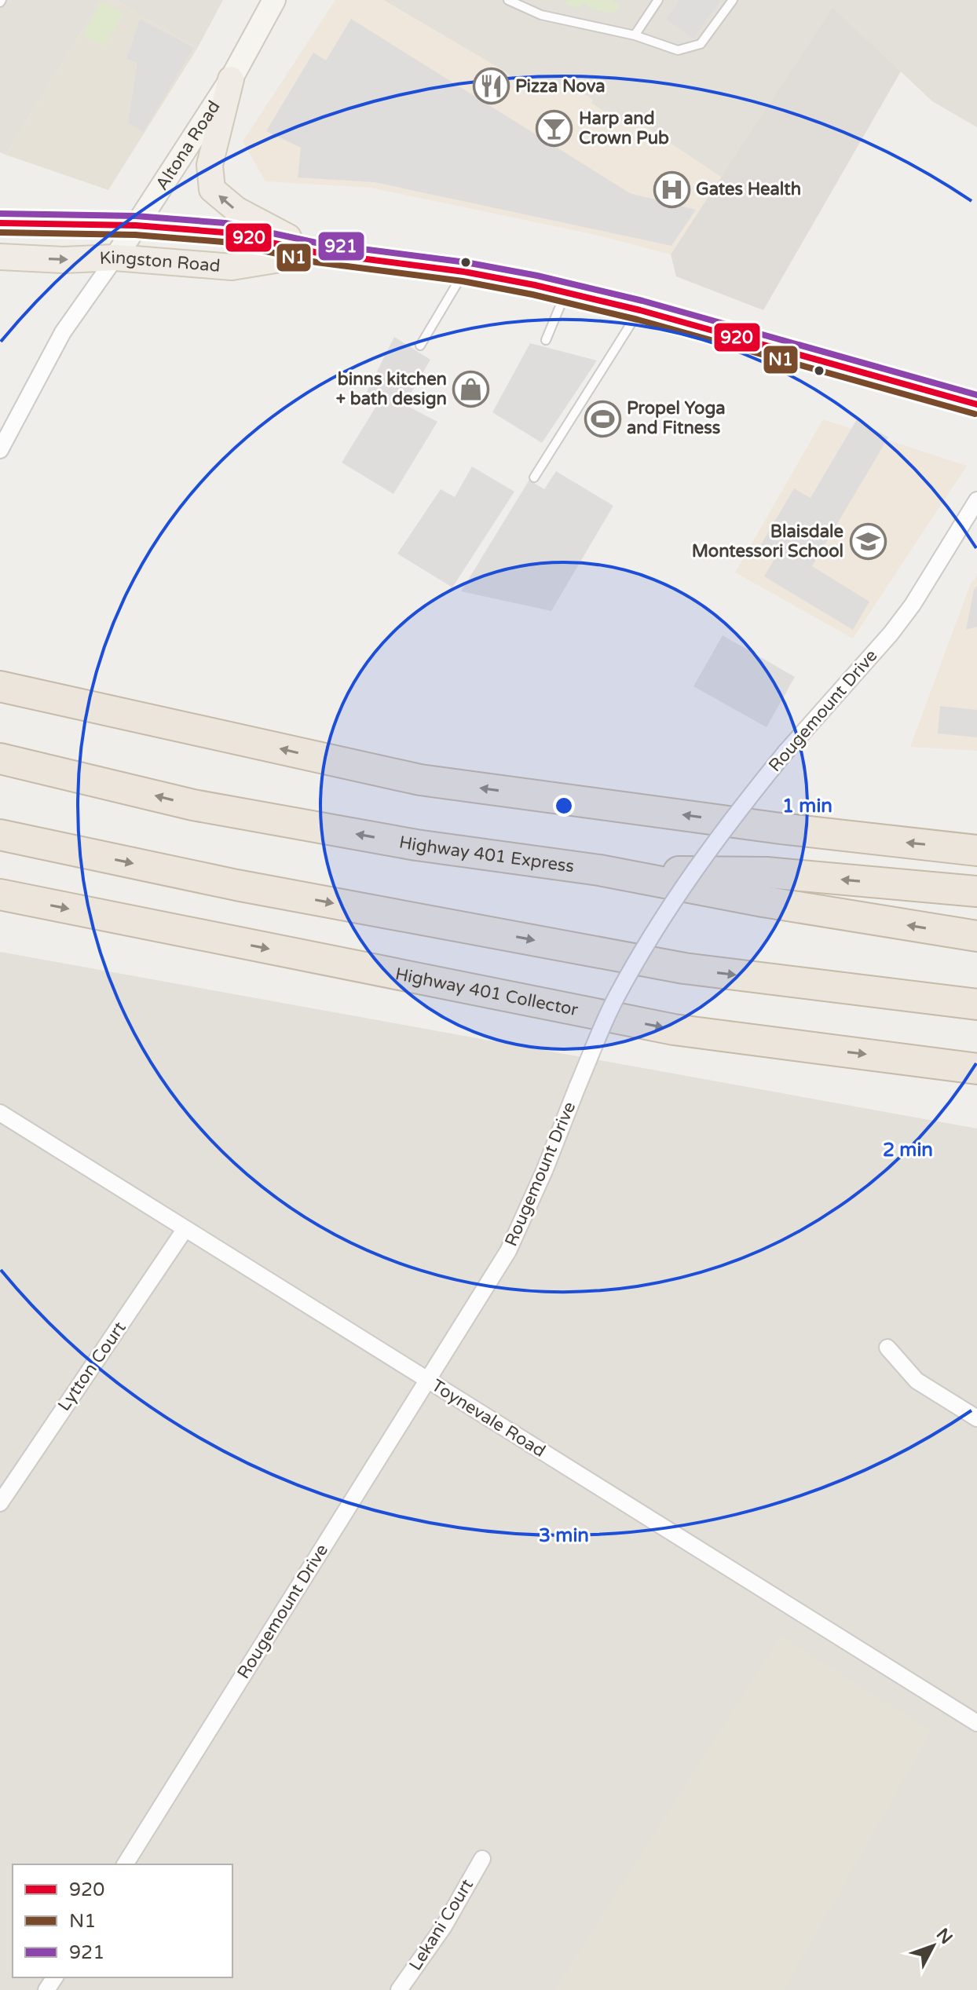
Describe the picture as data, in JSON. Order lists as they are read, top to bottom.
{
  "streets": {
    "highway": ["Highway 401 Express", "Highway 401 Collector"],
    "main road": ["Altona Road", "Kingston Road"],
    "street": [
      "Rougemount Drive",
      "Lytton Court",
      "Toynevale Road",
      "Lekani Court"
    ]
  },
  "crossings": [
    ["Altona Road", "Kingston Road"],
    ["Rougemount Drive", "Toynevale Road"],
    ["Lytton Court", "Toynevale Road"]
  ],
  "places": {
    "restaurant": ["Pizza Nova"],
    "bar": ["Harp and Crown Pub"],
    "hospital": ["Gates Health"],
    "shop": ["binns kitchen + bath design"],
    "sports": ["Propel Yoga and Fitness"],
    "school or university": ["Blaisdale Montessori School"]
  },
  "lines": ["transit line 921", "transit line 920", "transit line N1"],
  "legend": ["920", "N1", "921"],
  "north": "top right",
  "rings": ["1 min", "2 min", "3 min"]
}
